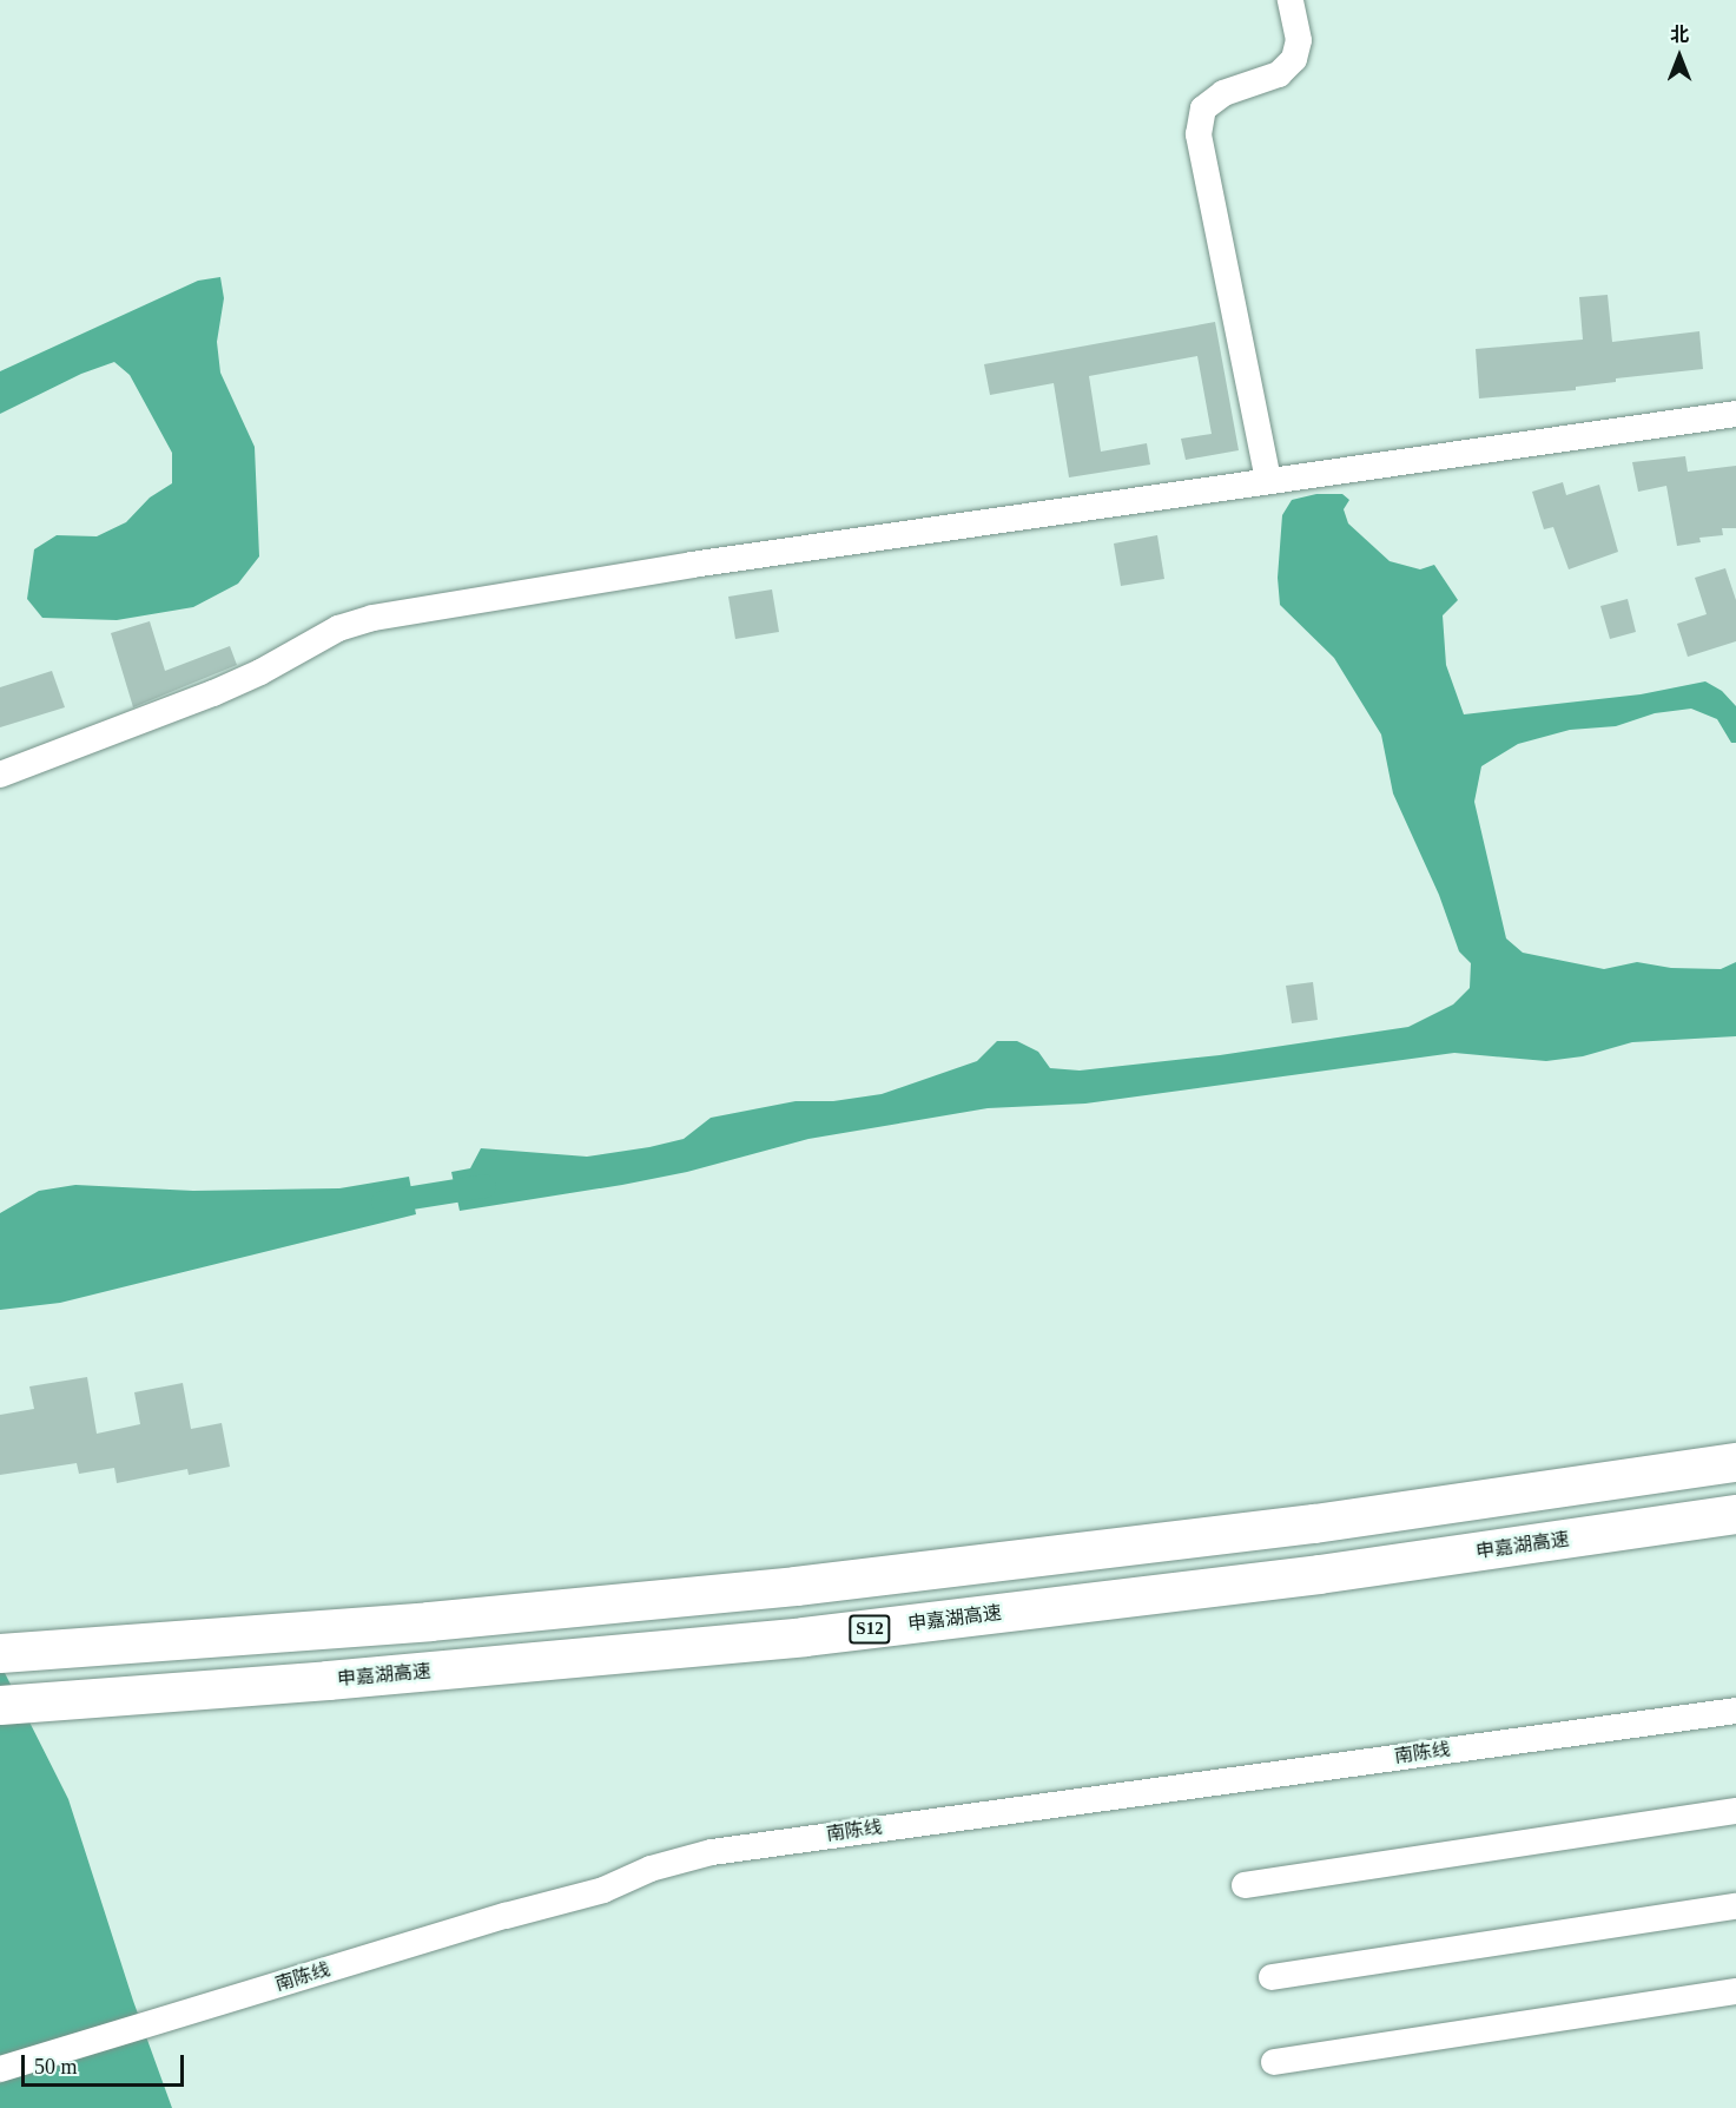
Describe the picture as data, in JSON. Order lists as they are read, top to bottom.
{
  "streets": {
    "highway": ["申嘉湖高速", "S12"],
    "street": ["南陈线"]
  },
  "scale_bar": "50 m",
  "north": "top"
}
